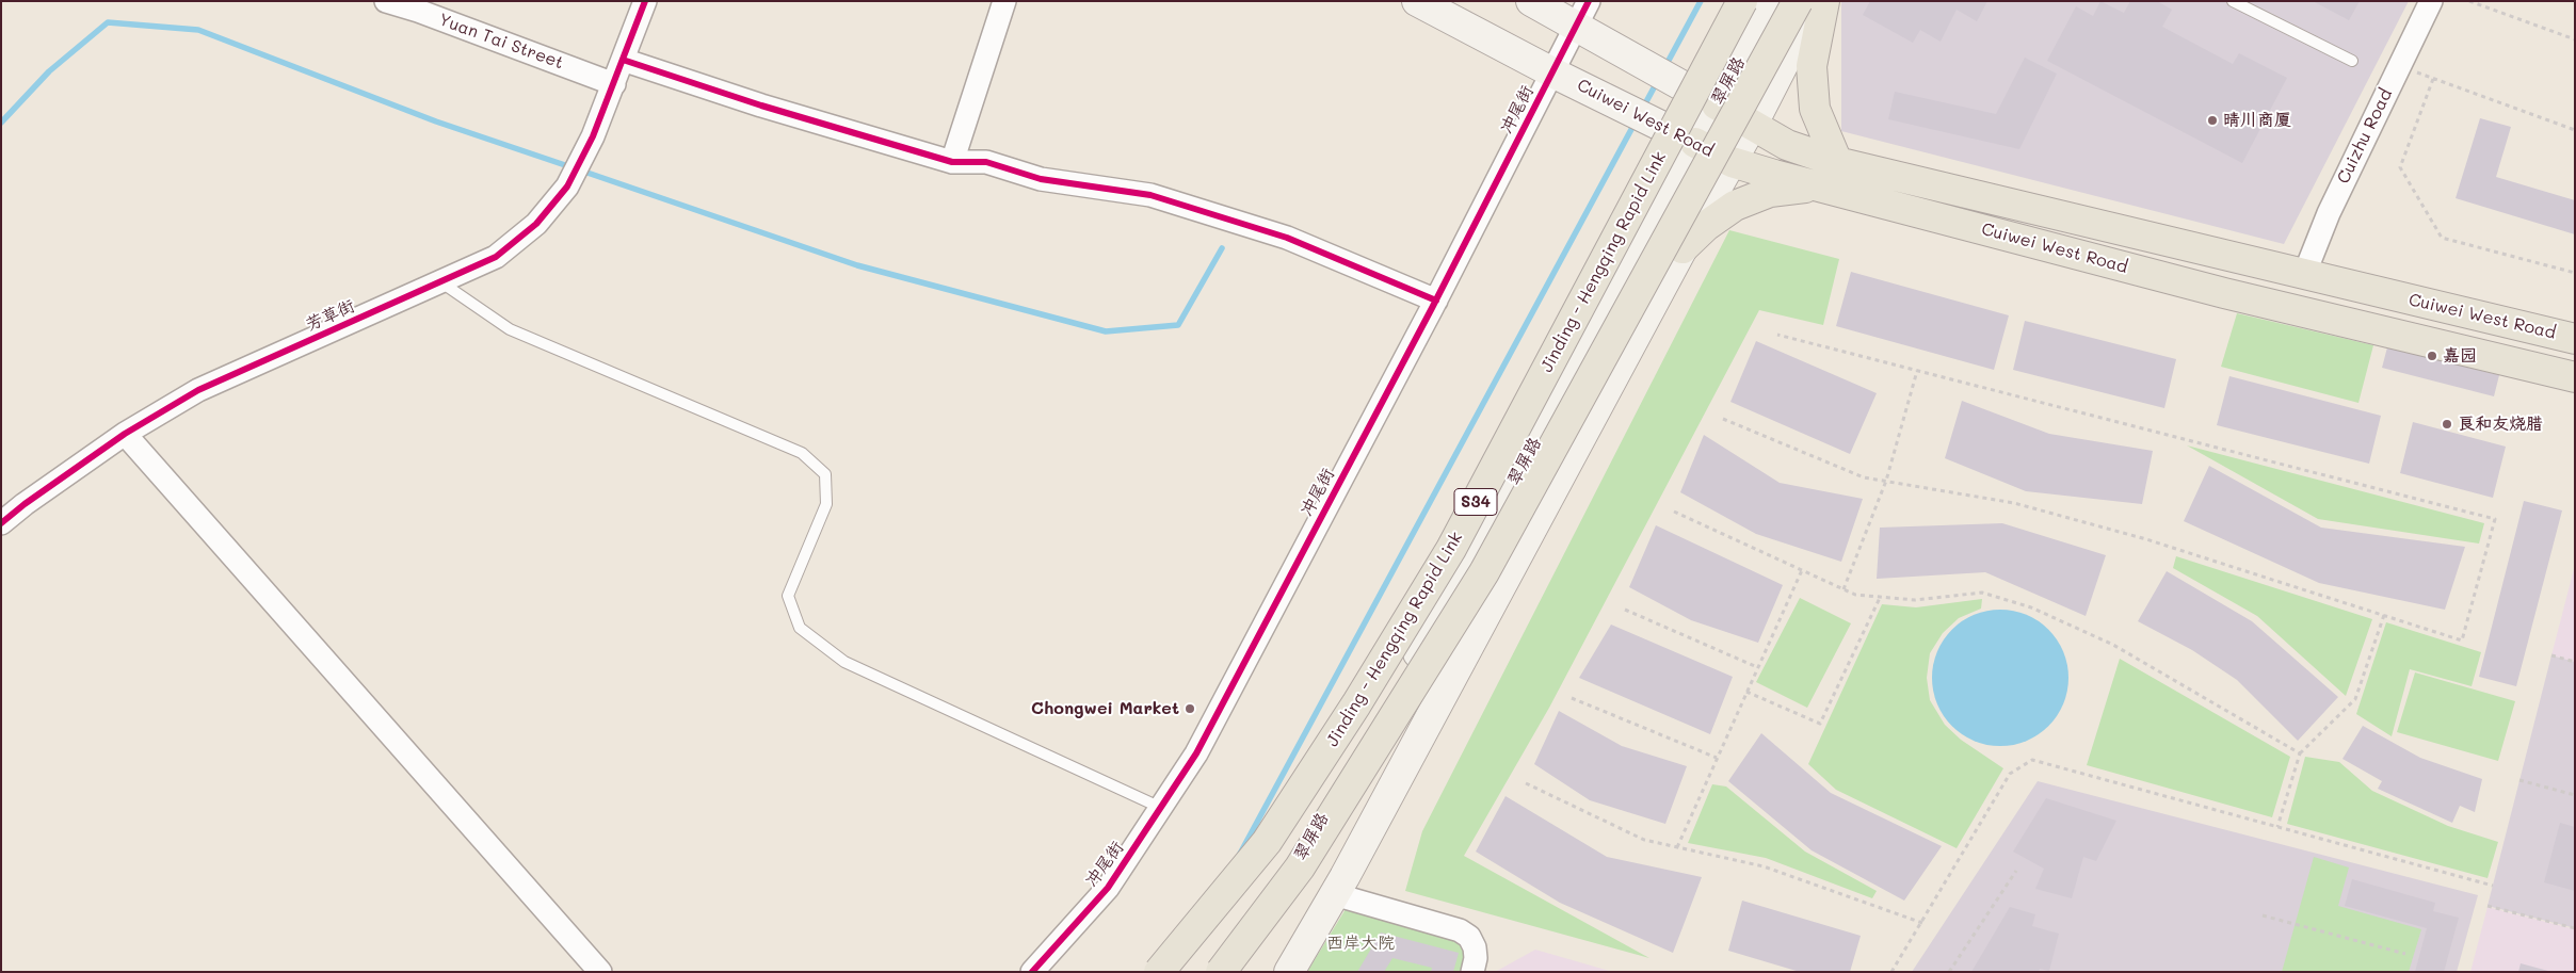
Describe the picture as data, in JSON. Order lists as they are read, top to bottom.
{
  "streets": {
    "main road": [
      "翠屏路",
      "Cuiwei West Road",
      "Jinding - Hengqing Rapid Link",
      "S34"
    ],
    "street": [
      "Yuan Tai Street",
      "冲尾街",
      "Cuizhu Road",
      "芳草街"
    ]
  },
  "crossings": [
    ["Yuan Tai Street", "芳草街"],
    ["翠屏路", "Cuiwei West Road"],
    ["冲尾街", "Cuiwei West Road"],
    ["Cuiwei West Road", "Cuizhu Road"]
  ],
  "parks": ["西岸大院"],
  "places": [
    "晴川商厦",
    "嘉园",
    "良和友烧腊",
    "Chongwei Market"
  ]
}
